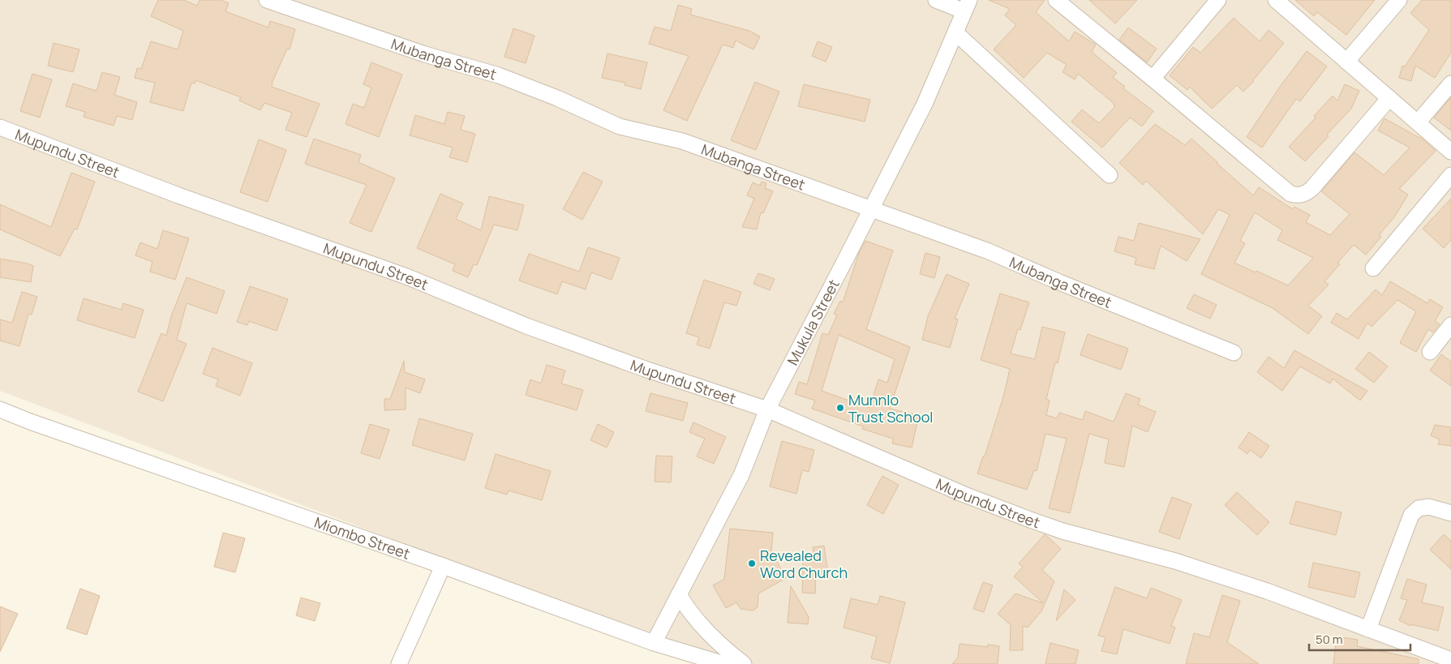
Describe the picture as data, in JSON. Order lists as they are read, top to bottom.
{
  "streets": {
    "street": [
      "Mubanga Street",
      "Mupundu Street",
      "Mukula Street",
      "Miombo Street"
    ]
  },
  "crossings": [
    ["Mubanga Street", "Mukula Street"],
    ["Mupundu Street", "Mukula Street"],
    ["Mukula Street", "Miombo Street"]
  ],
  "places": ["Munnlo Trust School", "Revealed Word Church"],
  "scale_bar": "50 m"
}
